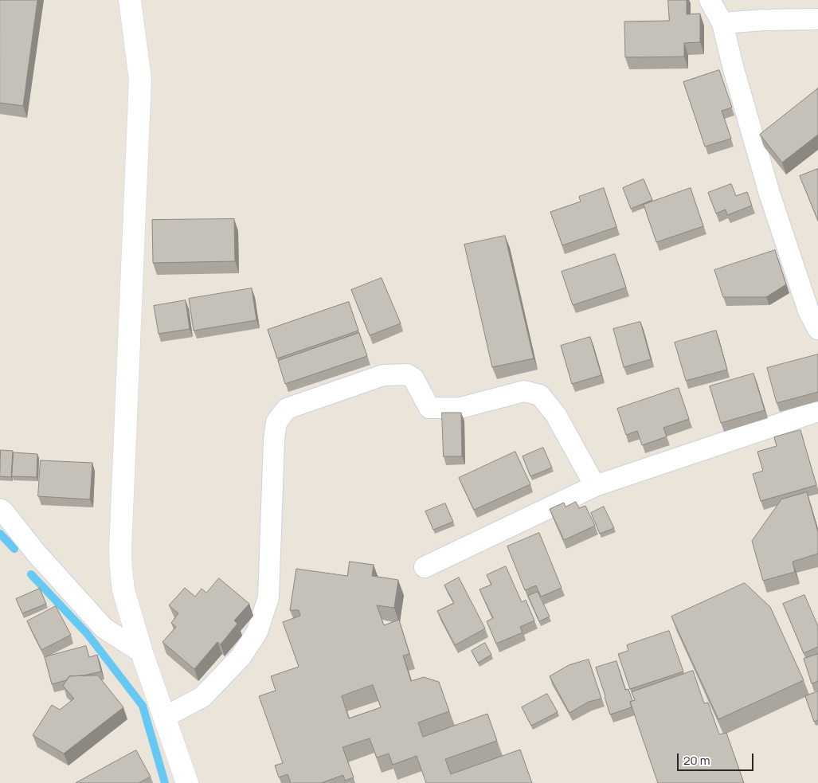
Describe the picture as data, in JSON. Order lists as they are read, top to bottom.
{
  "scale_bar": "20 m"
}
